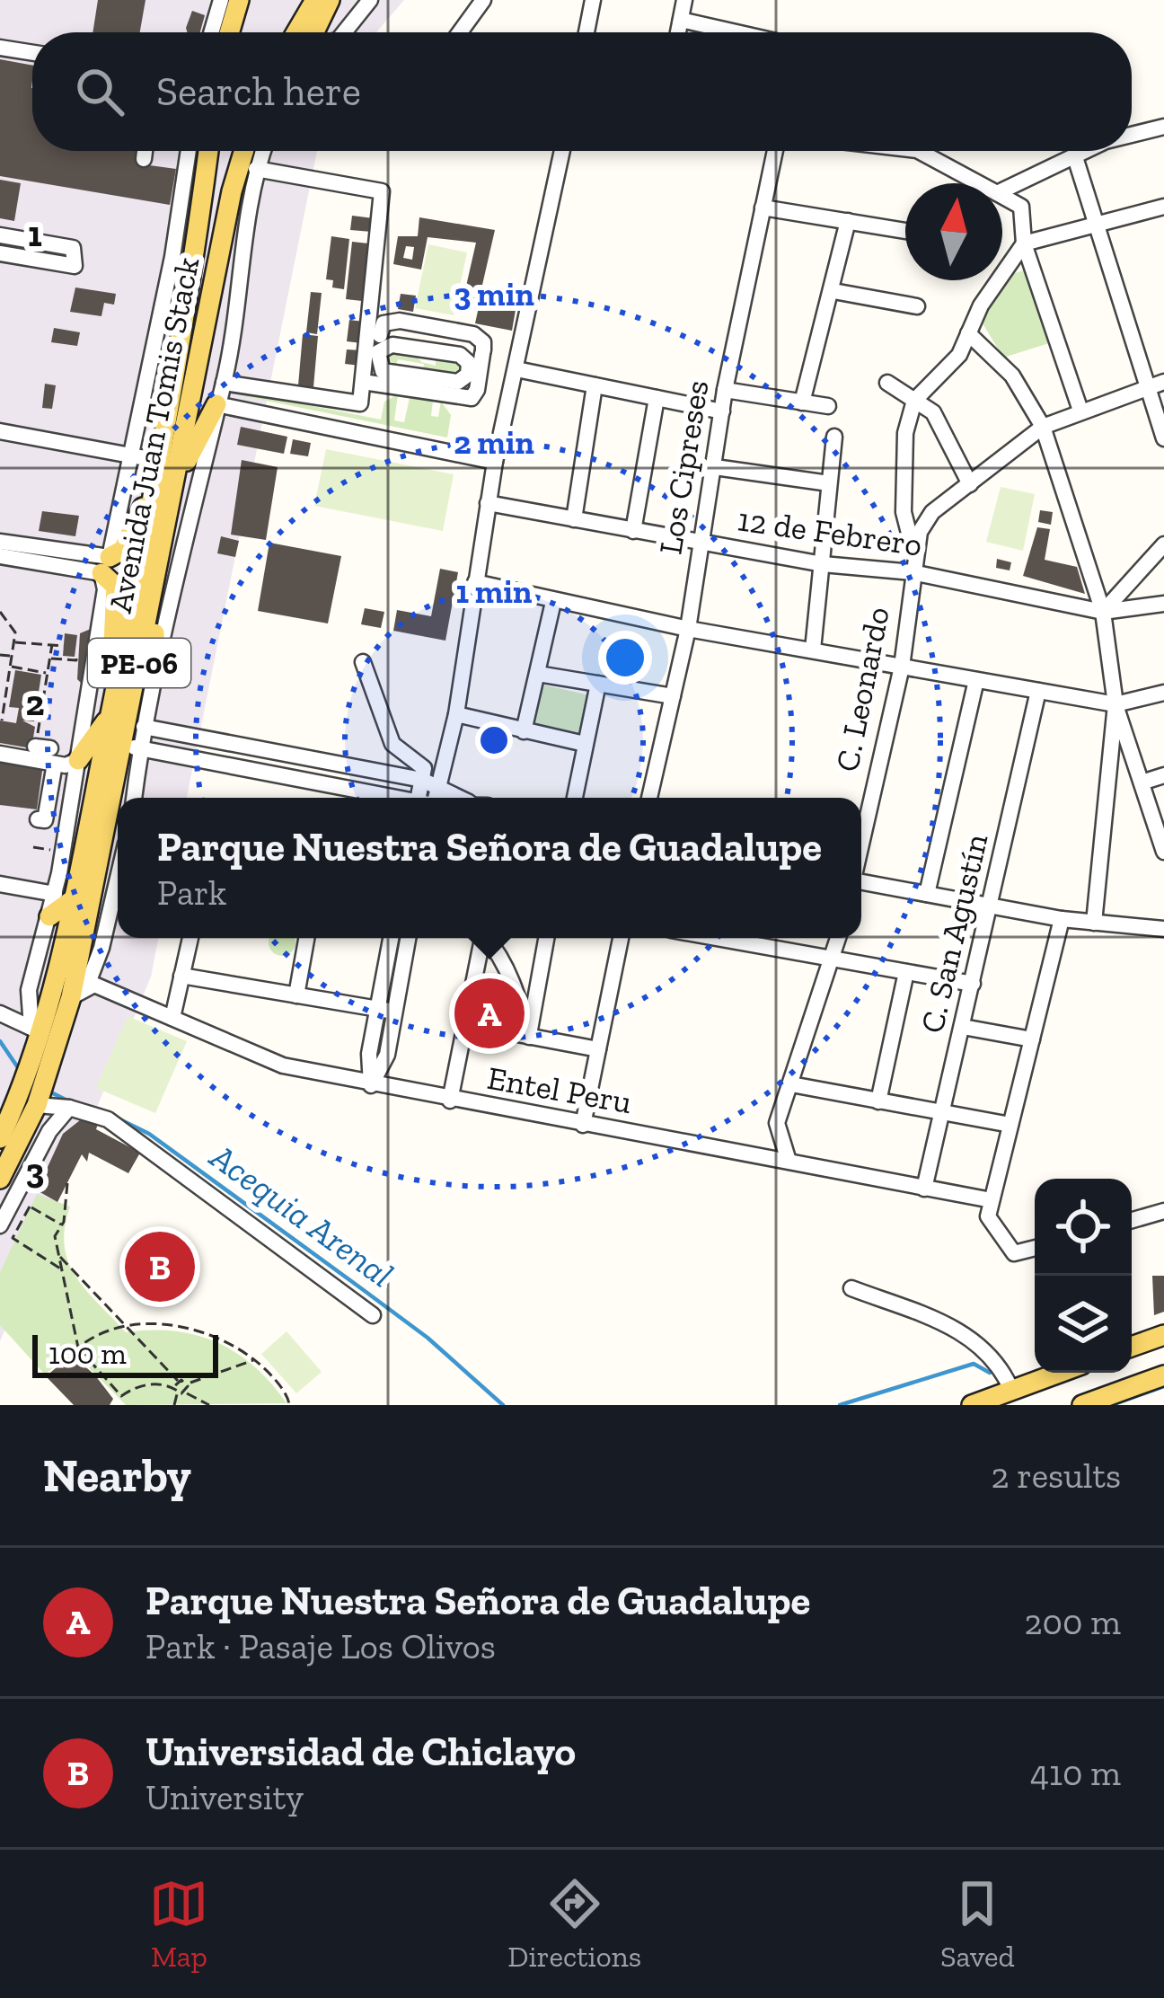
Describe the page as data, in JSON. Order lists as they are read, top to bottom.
{
  "streets": {
    "main road": ["Avenida Juan Tomis Stack", "PE-06"],
    "street": [
      "Los Cipreses",
      "12 de Febrero",
      "C. Leonardo",
      "C. San Agustín",
      "Entel Peru"
    ]
  },
  "crossings": [
    ["Avenida Juan Tomis Stack", "Entel Peru"],
    ["Los Cipreses", "12 de Febrero"],
    ["12 de Febrero", "C. Leonardo"],
    ["C. San Agustín", "Entel Peru"]
  ],
  "water": ["Acequia Arenal"],
  "scale_bar": "100 m",
  "north": "top",
  "page": {
    "search": "Search here",
    "popup": ["Parque Nuestra Señora de Guadalupe", "Park"],
    "pins": ["A", "B"],
    "scale": "100 m",
    "heading": ["Nearby", "2 results"],
    "list": [
      {
        "mark": "A",
        "name": "Parque Nuestra Señora de Guadalupe",
        "note": "Park · Pasaje Los Olivos",
        "value": "200 m"
      },
      {
        "mark": "B",
        "name": "Universidad de Chiclayo",
        "note": "University",
        "value": "410 m"
      }
    ],
    "nav": ["Map", "Directions", "Saved"]
  },
  "grid": {
    "rows": ["1", "2", "3"]
  },
  "rings": ["3 min", "2 min", "1 min"]
}
